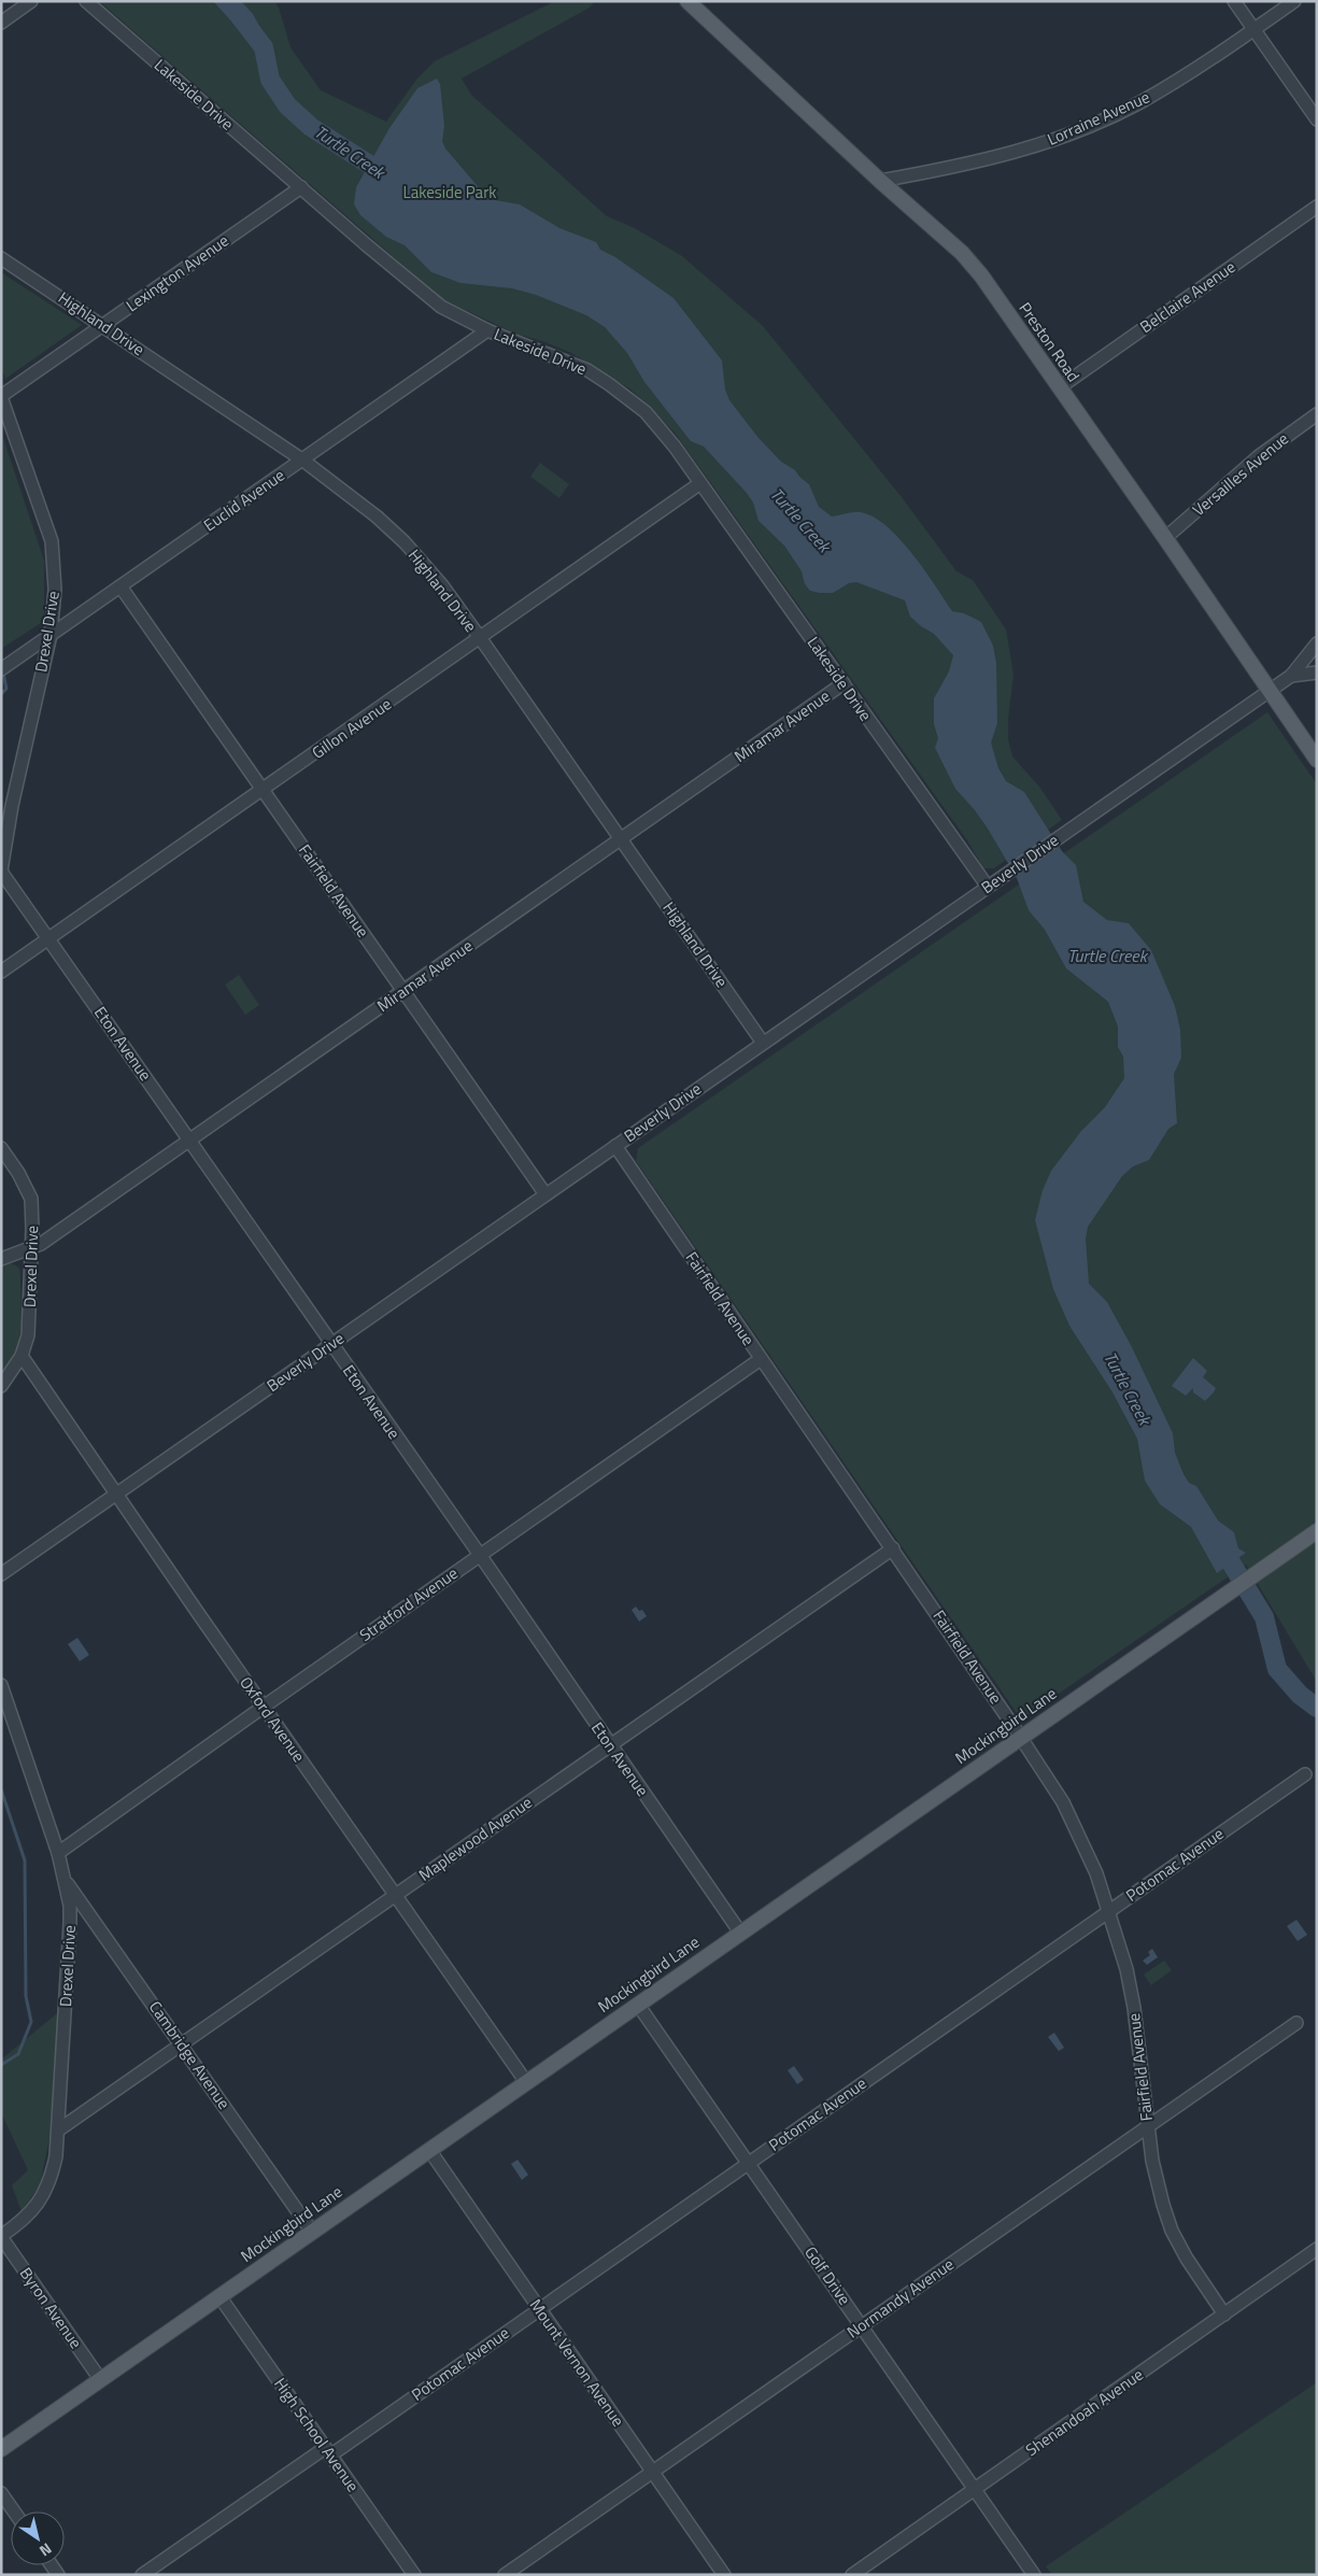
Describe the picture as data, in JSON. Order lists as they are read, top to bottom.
{
  "streets": {
    "main road": ["Preston Road", "Mockingbird Lane"],
    "street": [
      "Lakeside Drive",
      "Lorraine Avenue",
      "Lexington Avenue",
      "Belclaire Avenue",
      "Highland Drive",
      "Versailles Avenue",
      "Euclid Avenue",
      "Drexel Drive",
      "Miramar Avenue",
      "Gillon Avenue",
      "Beverly Drive",
      "Fairfield Avenue",
      "Eton Avenue",
      "Stratford Avenue",
      "Oxford Avenue",
      "Maplewood Avenue",
      "Potomac Avenue",
      "Cambridge Avenue",
      "Golf Drive",
      "Normandy Avenue",
      "Byron Avenue",
      "Mount Vernon Avenue",
      "Shenandoah Avenue",
      "High School Avenue"
    ]
  },
  "crossings": [
    ["Lakeside Drive", "Lexington Avenue"],
    ["Lakeside Drive", "Euclid Avenue"],
    ["Lakeside Drive", "Miramar Avenue"],
    ["Lakeside Drive", "Gillon Avenue"],
    ["Lakeside Drive", "Beverly Drive"],
    ["Lorraine Avenue", "Preston Road"],
    ["Lexington Avenue", "Highland Drive"],
    ["Lexington Avenue", "Drexel Drive"],
    ["Belclaire Avenue", "Preston Road"],
    ["Highland Drive", "Euclid Avenue"],
    ["Highland Drive", "Miramar Avenue"],
    ["Highland Drive", "Gillon Avenue"],
    ["Highland Drive", "Beverly Drive"],
    ["Preston Road", "Versailles Avenue"],
    ["Preston Road", "Beverly Drive"],
    ["Euclid Avenue", "Drexel Drive"],
    ["Euclid Avenue", "Fairfield Avenue"],
    ["Drexel Drive", "Miramar Avenue"],
    ["Drexel Drive", "Eton Avenue"],
    ["Drexel Drive", "Stratford Avenue"],
    ["Drexel Drive", "Oxford Avenue"],
    ["Drexel Drive", "Maplewood Avenue"],
    ["Drexel Drive", "Cambridge Avenue"],
    ["Drexel Drive", "Byron Avenue"],
    ["Miramar Avenue", "Fairfield Avenue"],
    ["Miramar Avenue", "Eton Avenue"],
    ["Gillon Avenue", "Fairfield Avenue"],
    ["Gillon Avenue", "Eton Avenue"],
    ["Beverly Drive", "Fairfield Avenue"],
    ["Beverly Drive", "Eton Avenue"],
    ["Beverly Drive", "Oxford Avenue"],
    ["Fairfield Avenue", "Stratford Avenue"],
    ["Fairfield Avenue", "Mockingbird Lane"],
    ["Fairfield Avenue", "Maplewood Avenue"],
    ["Fairfield Avenue", "Potomac Avenue"],
    ["Fairfield Avenue", "Normandy Avenue"],
    ["Fairfield Avenue", "Shenandoah Avenue"],
    ["Eton Avenue", "Stratford Avenue"],
    ["Eton Avenue", "Mockingbird Lane"],
    ["Eton Avenue", "Maplewood Avenue"],
    ["Stratford Avenue", "Oxford Avenue"],
    ["Oxford Avenue", "Mockingbird Lane"],
    ["Oxford Avenue", "Maplewood Avenue"],
    ["Mockingbird Lane", "Cambridge Avenue"],
    ["Mockingbird Lane", "Golf Drive"],
    ["Mockingbird Lane", "Byron Avenue"],
    ["Mockingbird Lane", "Mount Vernon Avenue"],
    ["Mockingbird Lane", "High School Avenue"],
    ["Maplewood Avenue", "Cambridge Avenue"],
    ["Potomac Avenue", "Golf Drive"],
    ["Potomac Avenue", "Mount Vernon Avenue"],
    ["Potomac Avenue", "High School Avenue"],
    ["Golf Drive", "Normandy Avenue"],
    ["Golf Drive", "Shenandoah Avenue"],
    ["Normandy Avenue", "Mount Vernon Avenue"]
  ],
  "water": ["Turtle Creek"],
  "parks": ["Lakeside Park"],
  "north": "bottom right"
}
